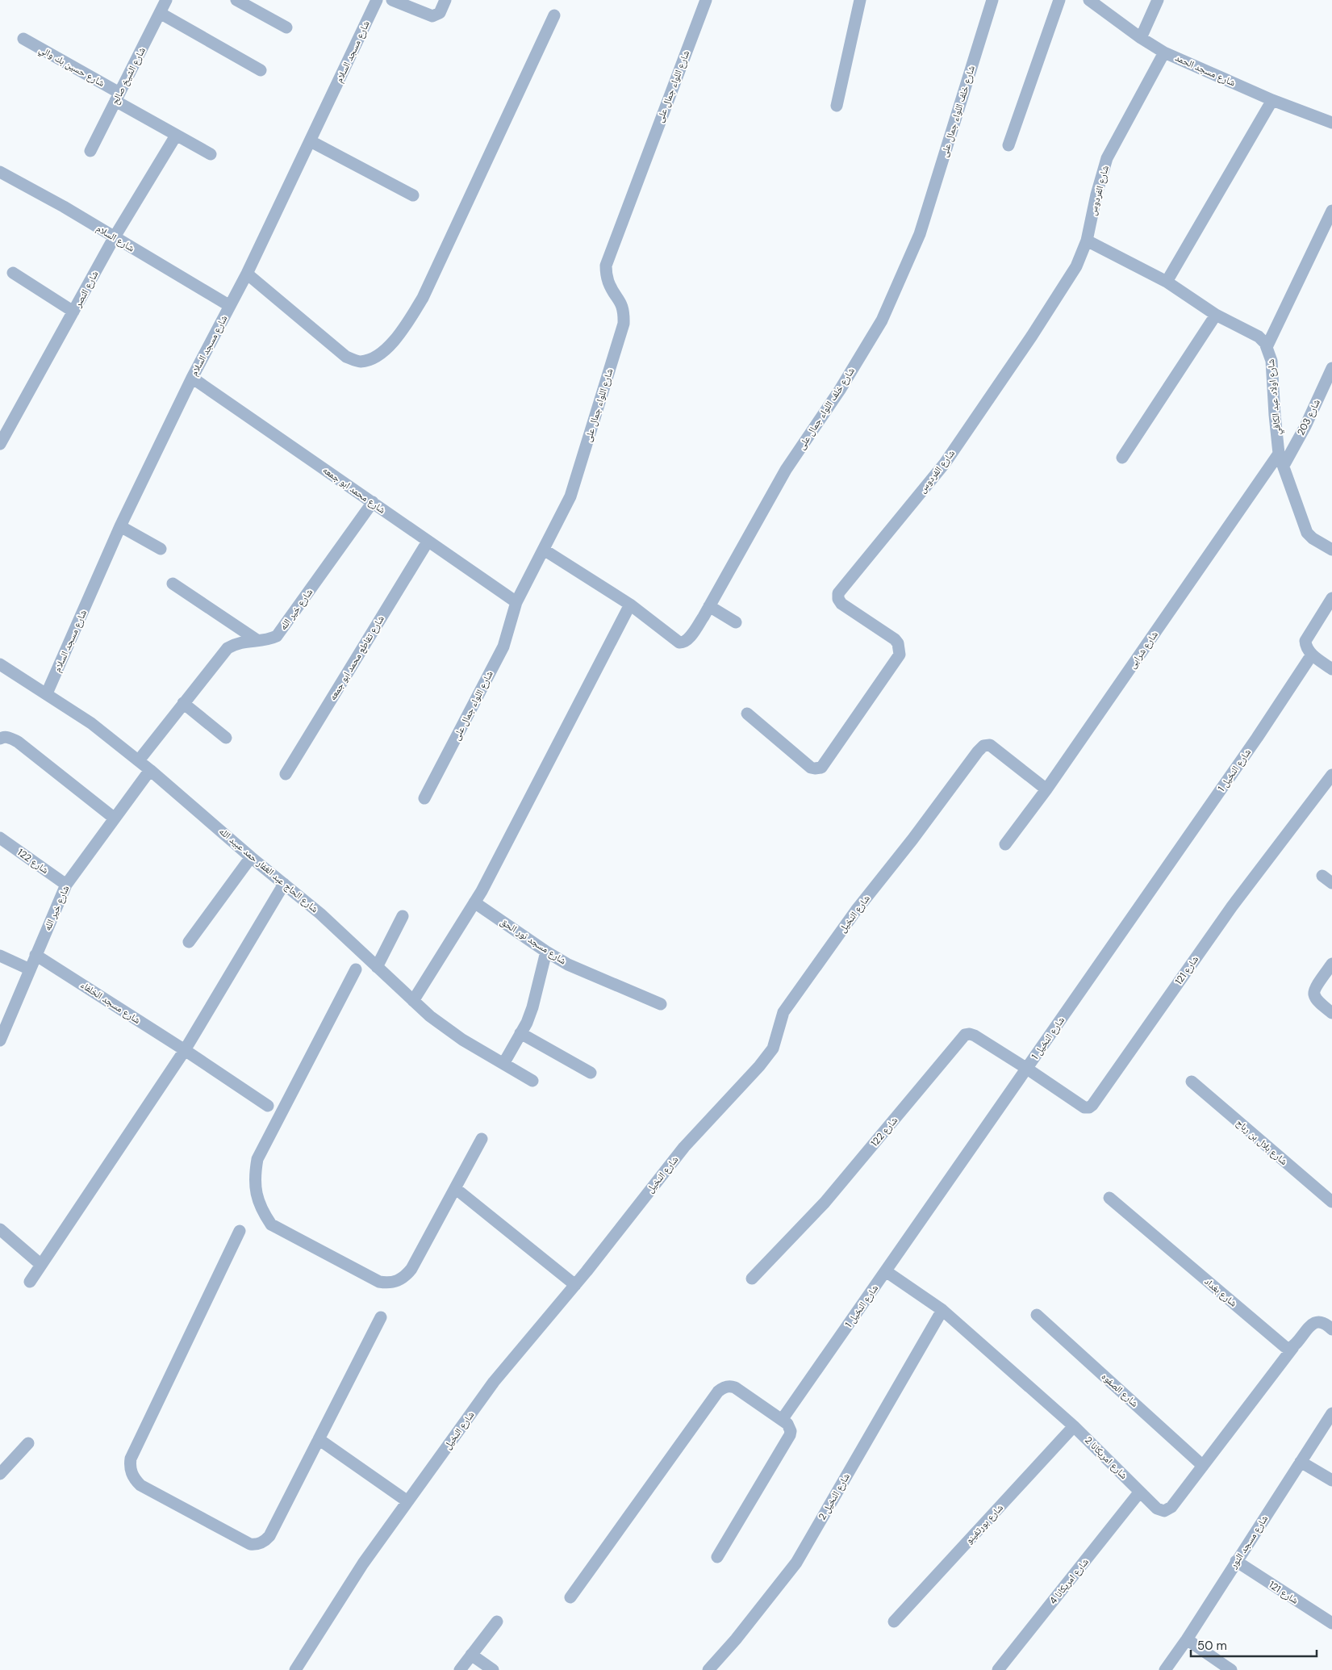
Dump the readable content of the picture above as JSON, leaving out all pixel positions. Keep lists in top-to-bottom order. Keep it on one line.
{"streets":{"street":["شارع مسجد السلام","شارع حسين بك والي","شارع مسجد الحمد","شارع الشيخ صالح","شارع اللواء جمال على","شارع خلف اللواء جمال على","شارع الفردوس","شارع السلام","شارع النصر","شارع اولاد عبد الكافي","شارع 203","شارع محمد ابو جمعه","شارع خير الله","شارع شرابى","شارع تقاطع محمد ابو جمعه","شارع النخيل 1","شارع 122","شارع الحاج عبد الغفار حمد عبيد الله","شارع النخيل","شارع مسجد نور الحق","شارع 121","شارع مسجد الخلفاء","شارع بلال بن رباح","شارع بغداد","شارع الصفوه","شارع امريكانا 2","شارع النخيل 2","شارع بورتفينو","شارع مسجد النور","شارع امريكانا 4"]},"crossings":[["شارع مسجد السلام","شارع السلام"],["شارع مسجد السلام","شارع محمد ابو جمعه"],["شارع مسجد السلام","شارع الحاج عبد الغفار حمد عبيد الله"],["شارع حسين بك والي","شارع الشيخ صالح"],["شارع حسين بك والي","شارع النصر"],["شارع مسجد الحمد","شارع الفردوس"],["شارع اللواء جمال على","شارع خلف اللواء جمال على"],["شارع اللواء جمال على","شارع محمد ابو جمعه"],["شارع الفردوس","شارع اولاد عبد الكافي"],["شارع السلام","شارع النصر"],["شارع اولاد عبد الكافي","شارع 203"],["شارع اولاد عبد الكافي","شارع شرابى"],["شارع محمد ابو جمعه","شارع خير الله"],["شارع محمد ابو جمعه","شارع تقاطع محمد ابو جمعه"],["شارع خير الله","شارع 122"],["شارع خير الله","شارع الحاج عبد الغفار حمد عبيد الله"],["شارع خير الله","شارع مسجد الخلفاء"],["شارع شرابى","شارع النخيل"],["شارع النخيل 1","شارع 122"],["شارع النخيل 1","شارع 121"],["شارع النخيل 1","شارع امريكانا 2"],["شارع 122","شارع 121"],["شارع 121","شارع مسجد النور"],["شارع بغداد","شارع امريكانا 2"],["شارع الصفوه","شارع امريكانا 2"],["شارع امريكانا 2","شارع النخيل 2"],["شارع امريكانا 2","شارع بورتفينو"],["شارع امريكانا 2","شارع امريكانا 4"]],"scale_bar":"50 m"}
